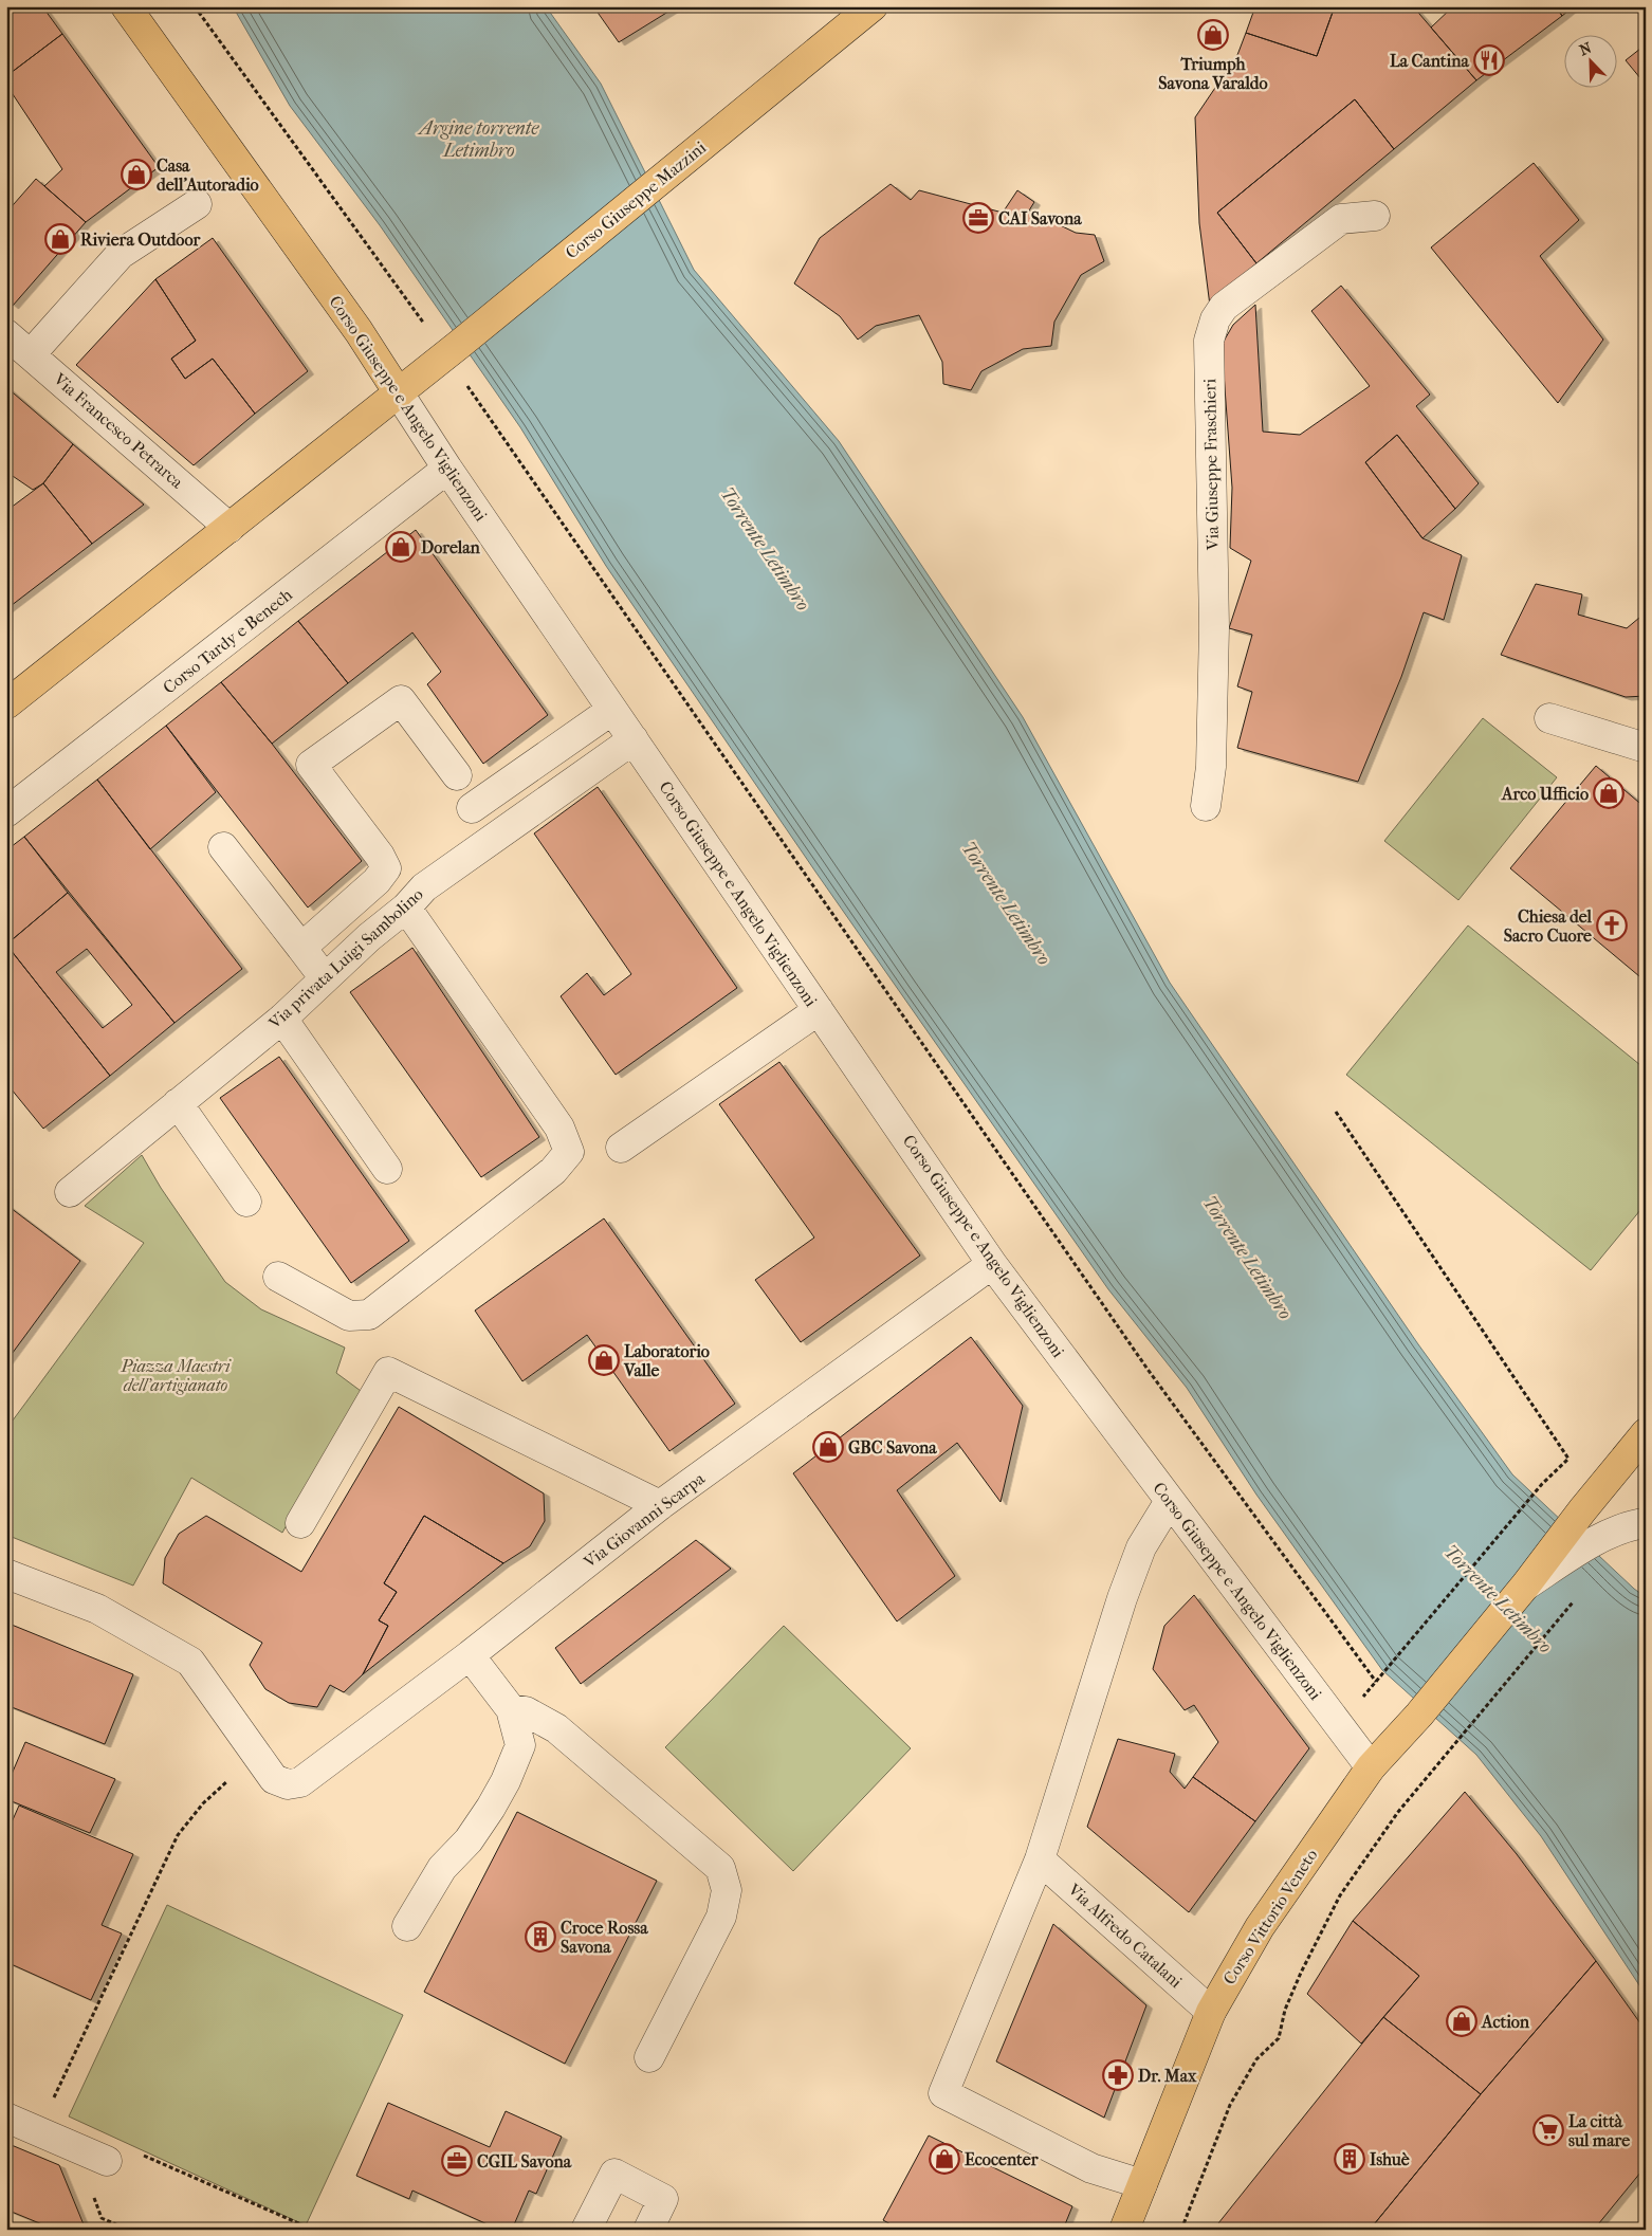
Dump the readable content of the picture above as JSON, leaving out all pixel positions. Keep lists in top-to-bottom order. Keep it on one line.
{"streets":{"main road":["Corso Giuseppe Mazzini","Corso Giuseppe e Angelo Viglienzoni","Corso Vittorio Veneto"],"street":["Via Francesco Petrarca","Via Giuseppe Fraschieri","Corso Tardy e Benech","Via privata Luigi Sambolino","Via Giovanni Scarpa","Via Alfredo Catalani"]},"crossings":[["Corso Giuseppe Mazzini","Corso Giuseppe e Angelo Viglienzoni"],["Corso Giuseppe e Angelo Viglienzoni","Corso Tardy e Benech"],["Corso Giuseppe e Angelo Viglienzoni","Via privata Luigi Sambolino"],["Corso Giuseppe e Angelo Viglienzoni","Via Giovanni Scarpa"],["Corso Giuseppe e Angelo Viglienzoni","Corso Vittorio Veneto"],["Corso Vittorio Veneto","Via Alfredo Catalani"]],"water":["Argine torrente Letimbro","Torrente Letimbro"],"parks":["Piazza Maestri dell'artigianato"],"places":{"shop":["Triumph Savona Varaldo","Casa dell'Autoradio","Riviera Outdoor","Dorelan","Arco Ufficio","Laboratorio Valle","GBC Savona","Action","Ecocenter"],"restaurant":["La Cantina"],"office":["CAI Savona","CGIL Savona"],"church":["Chiesa del Sacro Cuore"],"building":["Croce Rossa Savona","Ishuè"],"pharmacy":["Dr. Max"],"supermarket":["La città sul mare"]},"north":"top left"}
